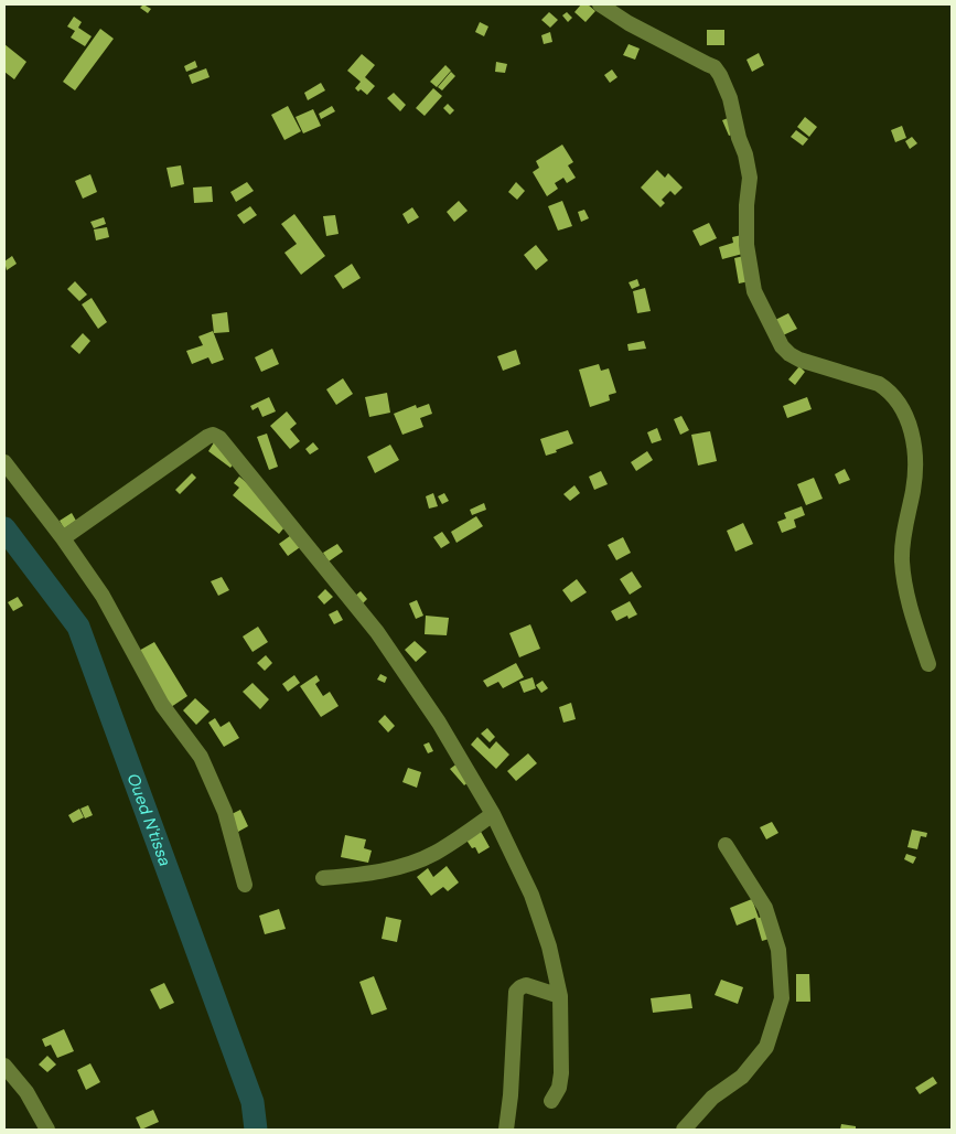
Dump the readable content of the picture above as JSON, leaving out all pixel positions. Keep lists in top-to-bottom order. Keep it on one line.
{"water":["Oued N'tissa"]}
